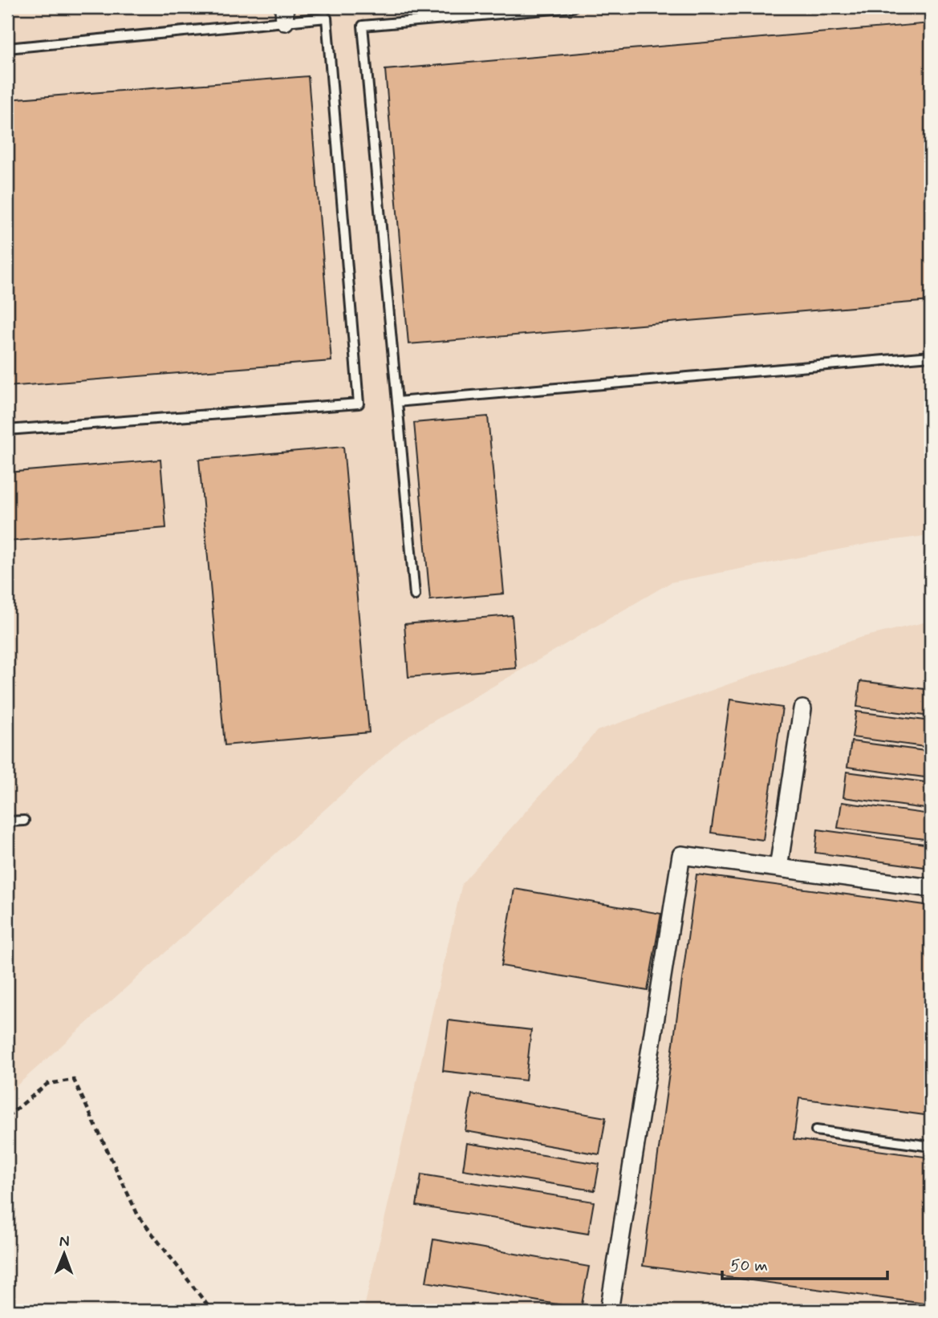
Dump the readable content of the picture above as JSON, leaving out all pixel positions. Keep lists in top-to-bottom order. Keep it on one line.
{"scale_bar":"50 m","north":"top"}
